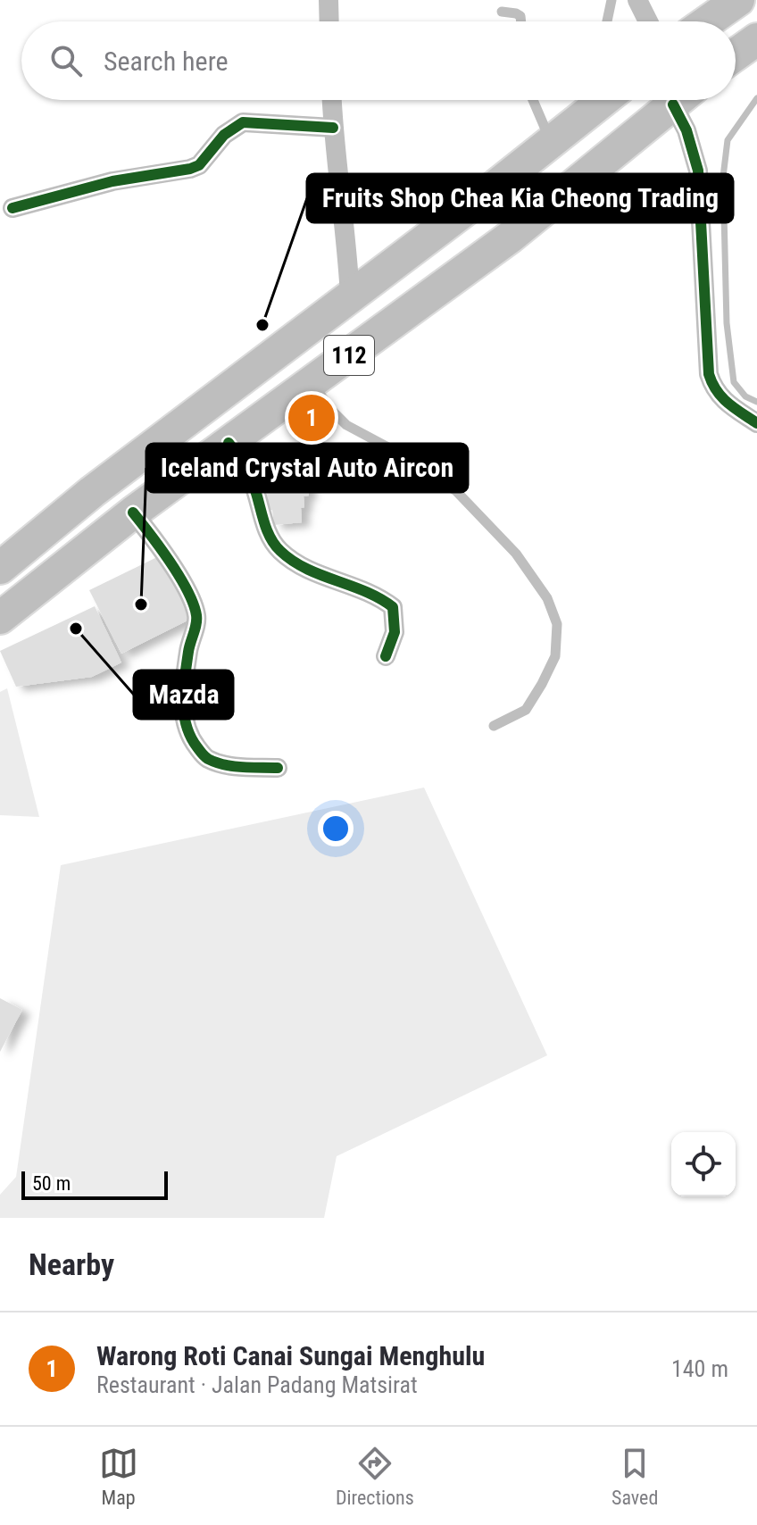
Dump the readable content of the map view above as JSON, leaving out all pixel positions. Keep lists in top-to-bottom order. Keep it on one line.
{"streets":{"main road":["112"]},"places":["Fruits Shop Chea Kia Cheong Trading","Iceland Crystal Auto Aircon","Mazda"],"scale_bar":"50 m","page":{"search":"Search here","pins":"1","scale":"50 m","heading":"Nearby","list":[{"mark":"1","name":"Warong Roti Canai Sungai Menghulu","note":"Restaurant · Jalan Padang Matsirat","value":"140 m"}],"nav":["Map","Directions","Saved"]}}
